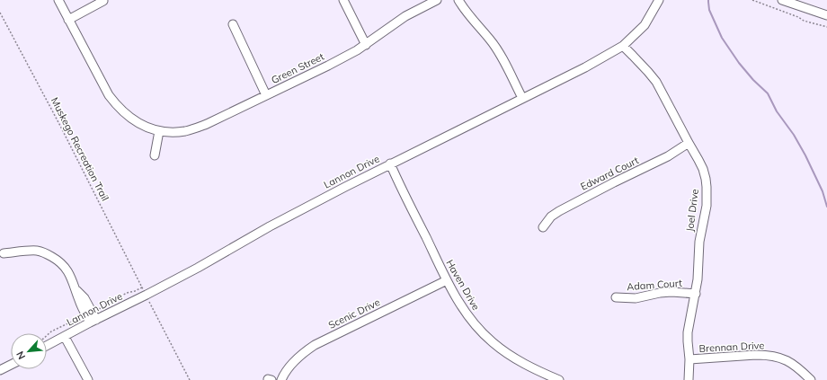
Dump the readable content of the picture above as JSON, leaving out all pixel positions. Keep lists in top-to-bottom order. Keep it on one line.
{"streets":{"street":["Green Street","Lannon Drive","Edward Court","Joel Drive","Haven Drive","Adam Court","Scenic Drive","Brennan Drive"],"path":["Muskego Recreation Trail"]},"crossings":[["Lannon Drive","Joel Drive"],["Lannon Drive","Haven Drive"],["Edward Court","Joel Drive"],["Joel Drive","Adam Court"],["Joel Drive","Brennan Drive"],["Haven Drive","Scenic Drive"]],"north":"bottom left"}
